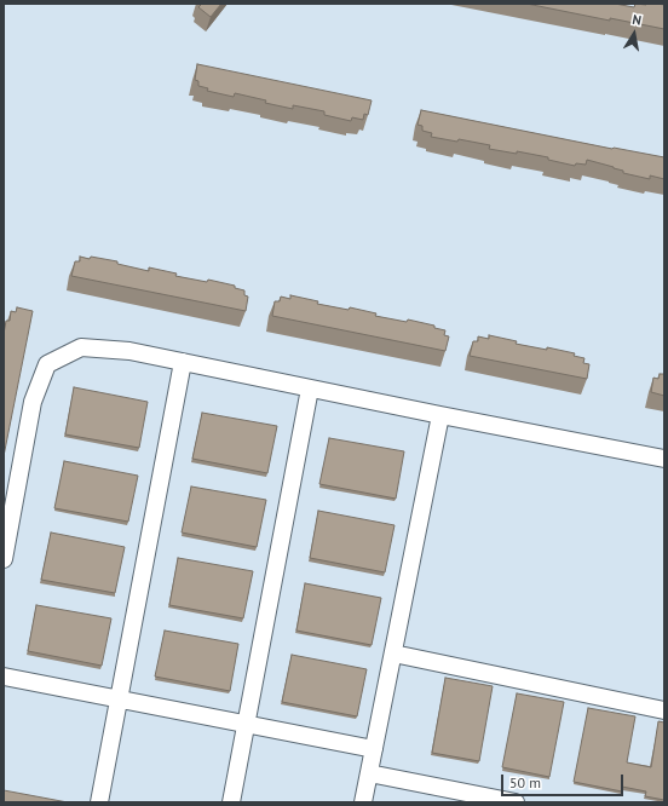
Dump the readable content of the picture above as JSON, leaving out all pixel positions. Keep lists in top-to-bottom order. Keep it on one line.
{"scale_bar":"50 m","north":"top"}
